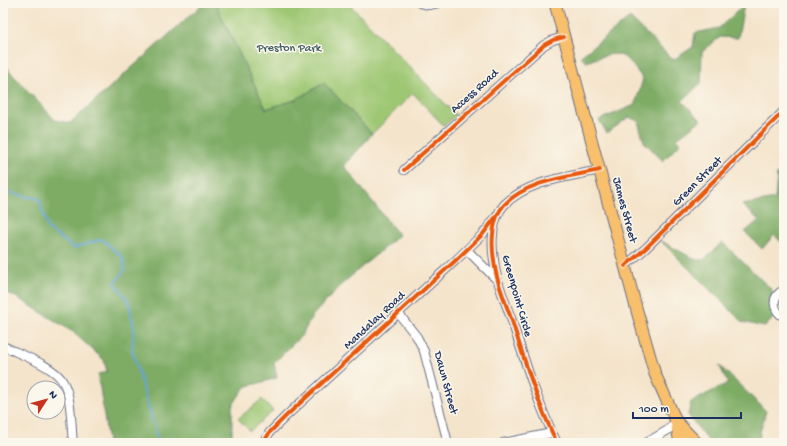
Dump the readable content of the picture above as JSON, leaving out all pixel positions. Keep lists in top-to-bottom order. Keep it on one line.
{"streets":{"main road":["James Street"],"street":["Access Road","Green Street","Greenpoint Circle","Mandalay Road","Dawn Street"]},"crossings":[["Access Road","James Street"],["Green Street","James Street"],["Greenpoint Circle","Mandalay Road"],["Mandalay Road","Dawn Street"]],"parks":["Preston Park"],"scale_bar":"100 m","north":"top right"}
